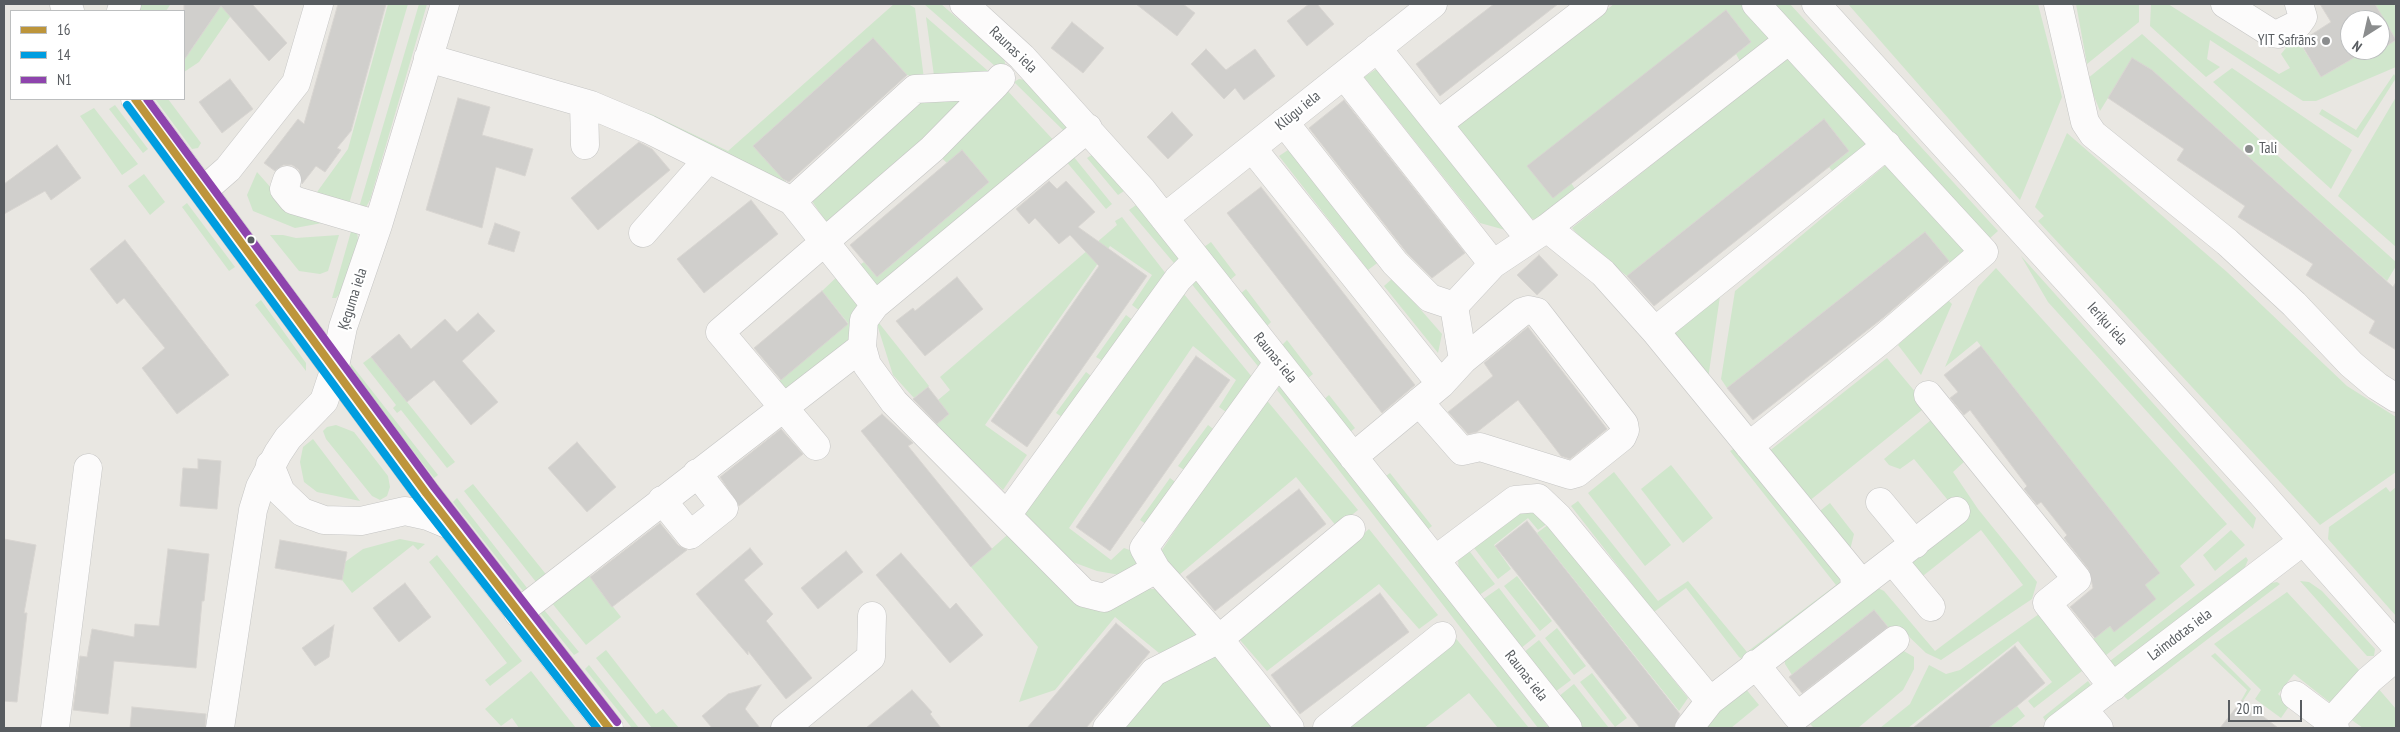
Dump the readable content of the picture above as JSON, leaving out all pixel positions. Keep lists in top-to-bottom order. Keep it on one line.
{"streets":{"street":["Raunas iela","Klūgu iela","Ķeguma iela","Ieriķu iela","Laimdotas iela"]},"crossings":[["Raunas iela","Klūgu iela"],["Ieriķu iela","Laimdotas iela"]],"places":["YIT Safrāns","Tali"],"lines":["transit line 16","transit line N1","transit line 14"],"legend":["16","14","N1"],"scale_bar":"20 m","north":"bottom left"}
